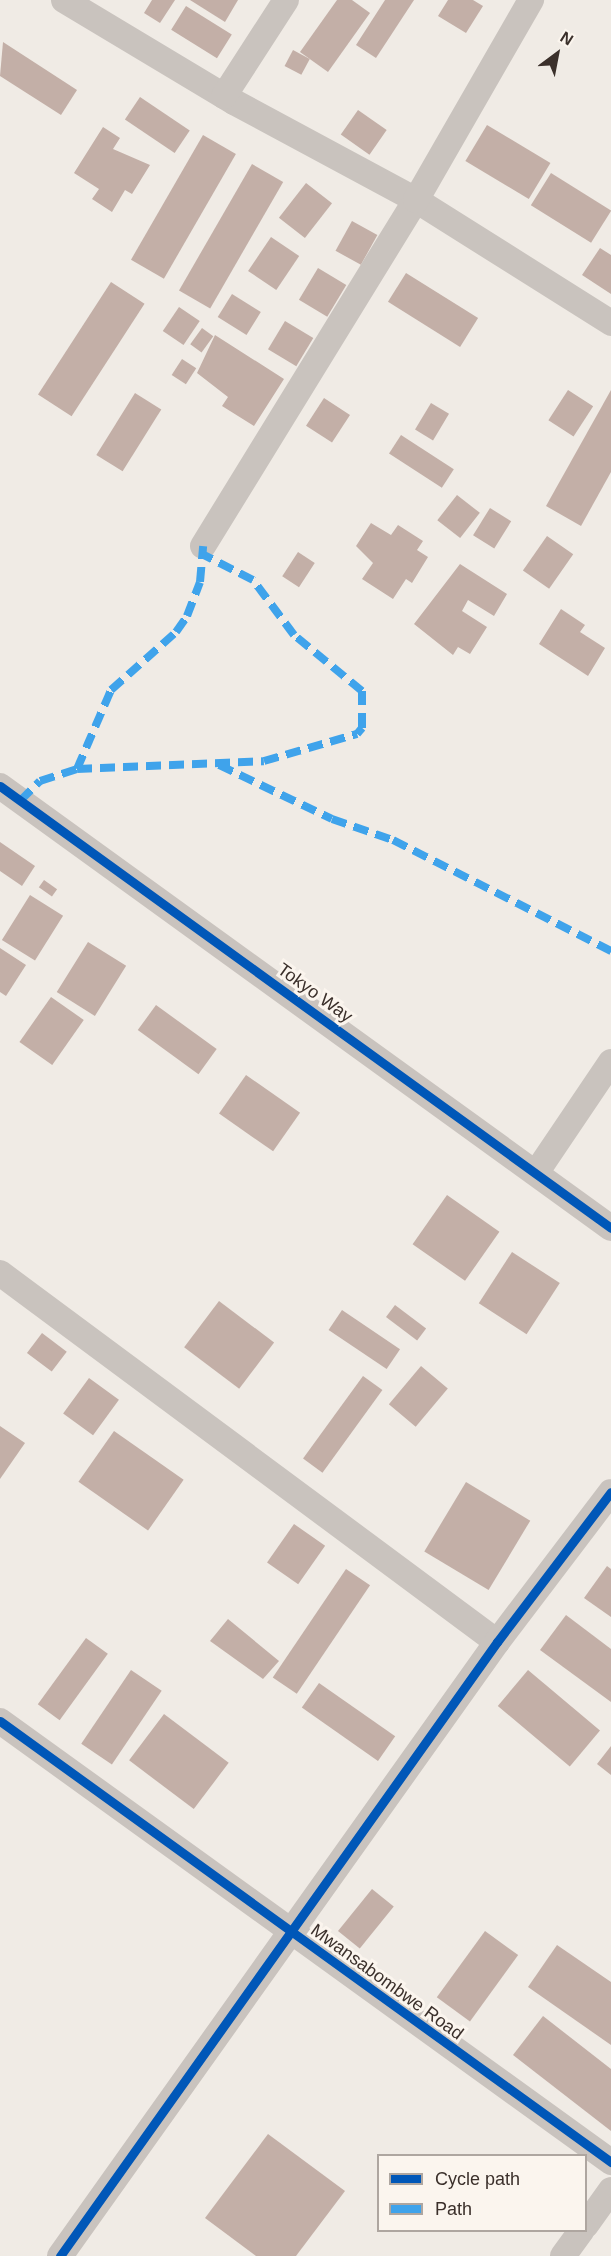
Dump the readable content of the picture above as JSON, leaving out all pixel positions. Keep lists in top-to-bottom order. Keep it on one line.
{"streets":{"street":["Tokyo Way","Mwansabombwe Road"]},"legend":["Cycle path","Path"],"north":"top right"}
